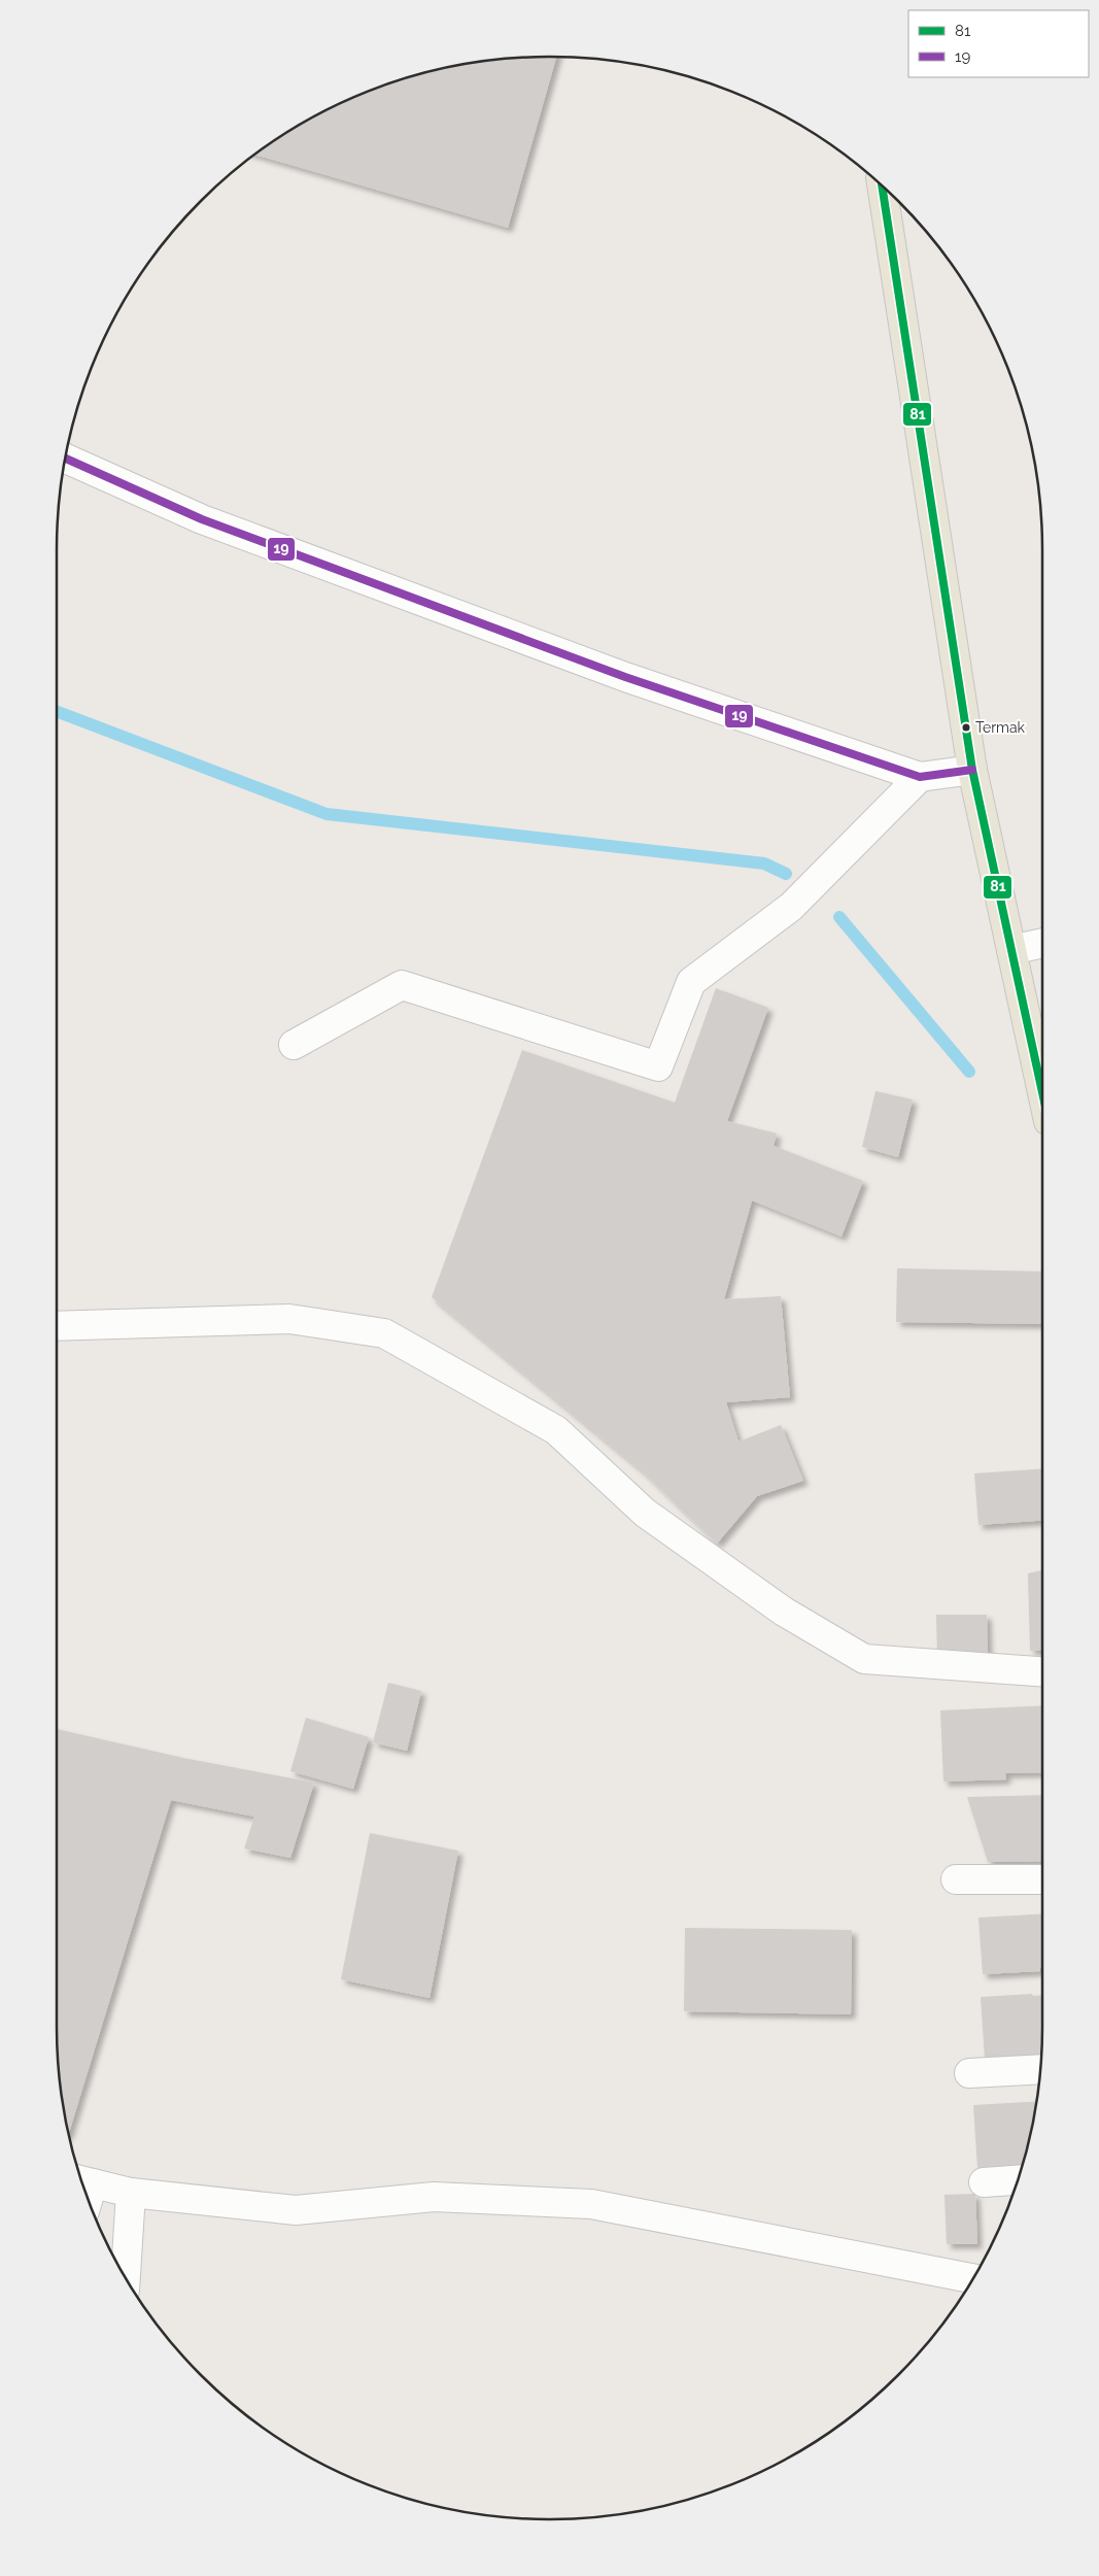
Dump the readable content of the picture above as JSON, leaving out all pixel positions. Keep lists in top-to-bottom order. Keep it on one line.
{"places":["Termak"],"lines":["transit line 81","transit line 19"],"legend":["81","19"]}
